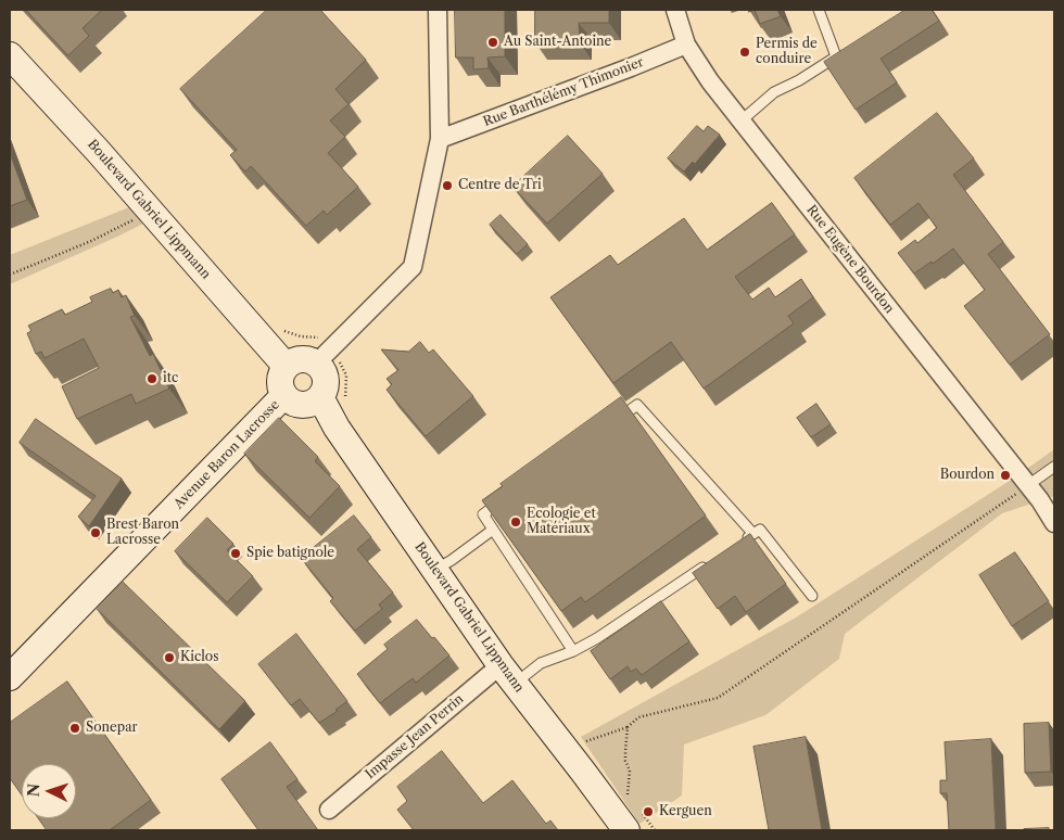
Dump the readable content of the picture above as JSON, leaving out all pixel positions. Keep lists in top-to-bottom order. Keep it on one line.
{"streets":{"street":["Rue Barthélémy Thimonier","Boulevard Gabriel Lippmann","Rue Eugène Bourdon","Avenue Baron Lacrosse","Impasse Jean Perrin"]},"crossings":[["Rue Barthélémy Thimonier","Rue Eugène Bourdon"],["Boulevard Gabriel Lippmann","Avenue Baron Lacrosse"],["Boulevard Gabriel Lippmann","Impasse Jean Perrin"]],"places":["Au Saint-Antoine","Permis de conduire","Centre de Tri","itc","Bourdon","Ecologie et Matériaux","Brest Baron Lacrosse","Spie batignole","Kiclos","Sonepar","Kerguen"],"north":"left"}
